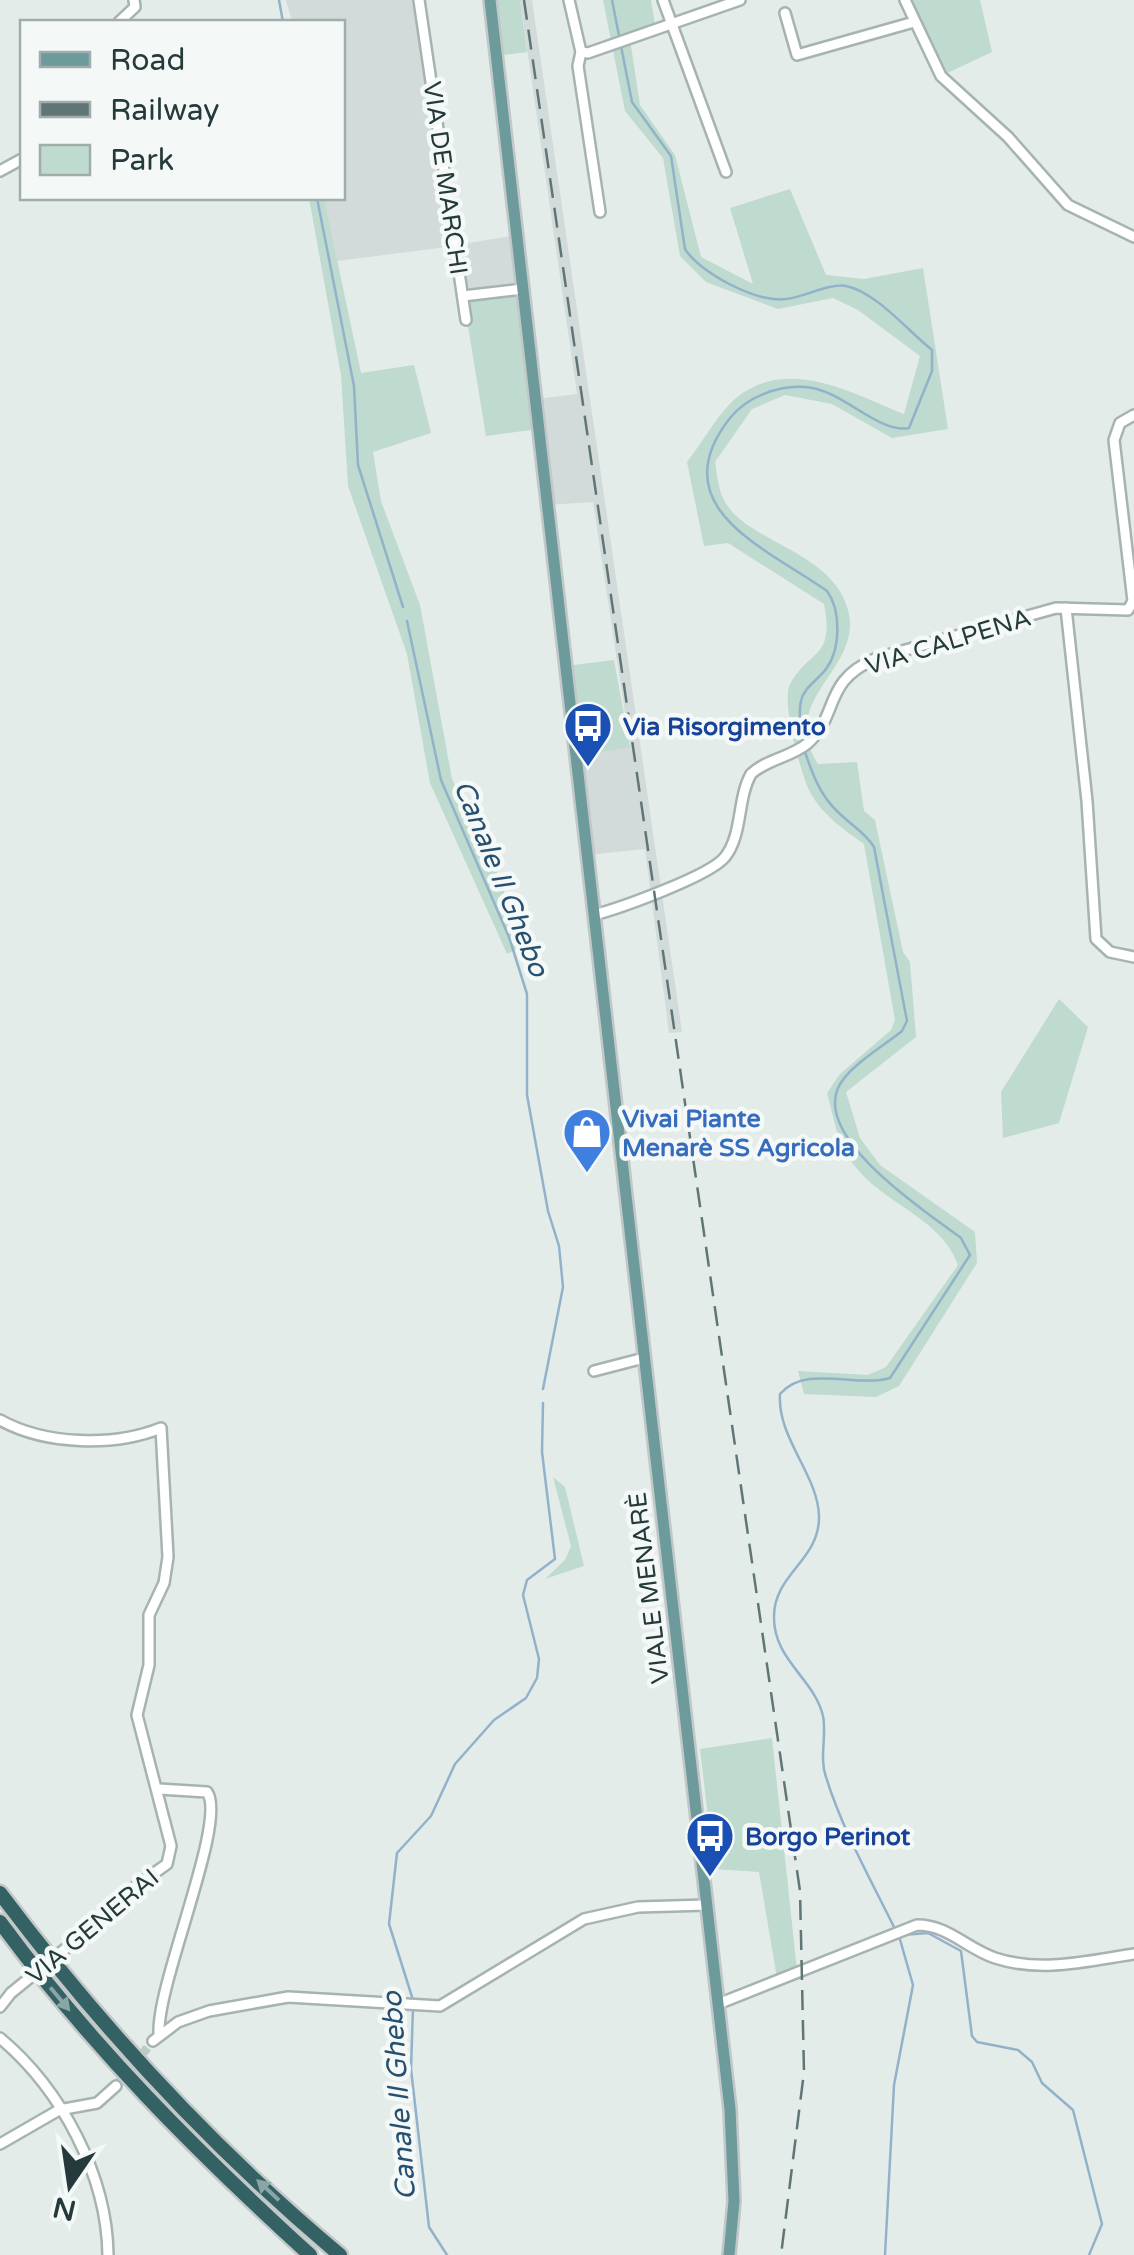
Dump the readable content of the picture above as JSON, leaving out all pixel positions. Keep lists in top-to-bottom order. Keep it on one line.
{"streets":{"main road":["VIALE MENARÈ"],"street":["VIA DE MARCHI","VIA CALPENA","VIA GENERAI"]},"crossings":[["VIA CALPENA","VIALE MENARÈ"]],"water":["Canale Il Ghebo"],"places":{"bus stop":["Via Risorgimento","Borgo Perinot"],"shop":["Vivai Piante Menarè SS Agricola"]},"legend":["Road","Railway","Park"],"north":"bottom"}
